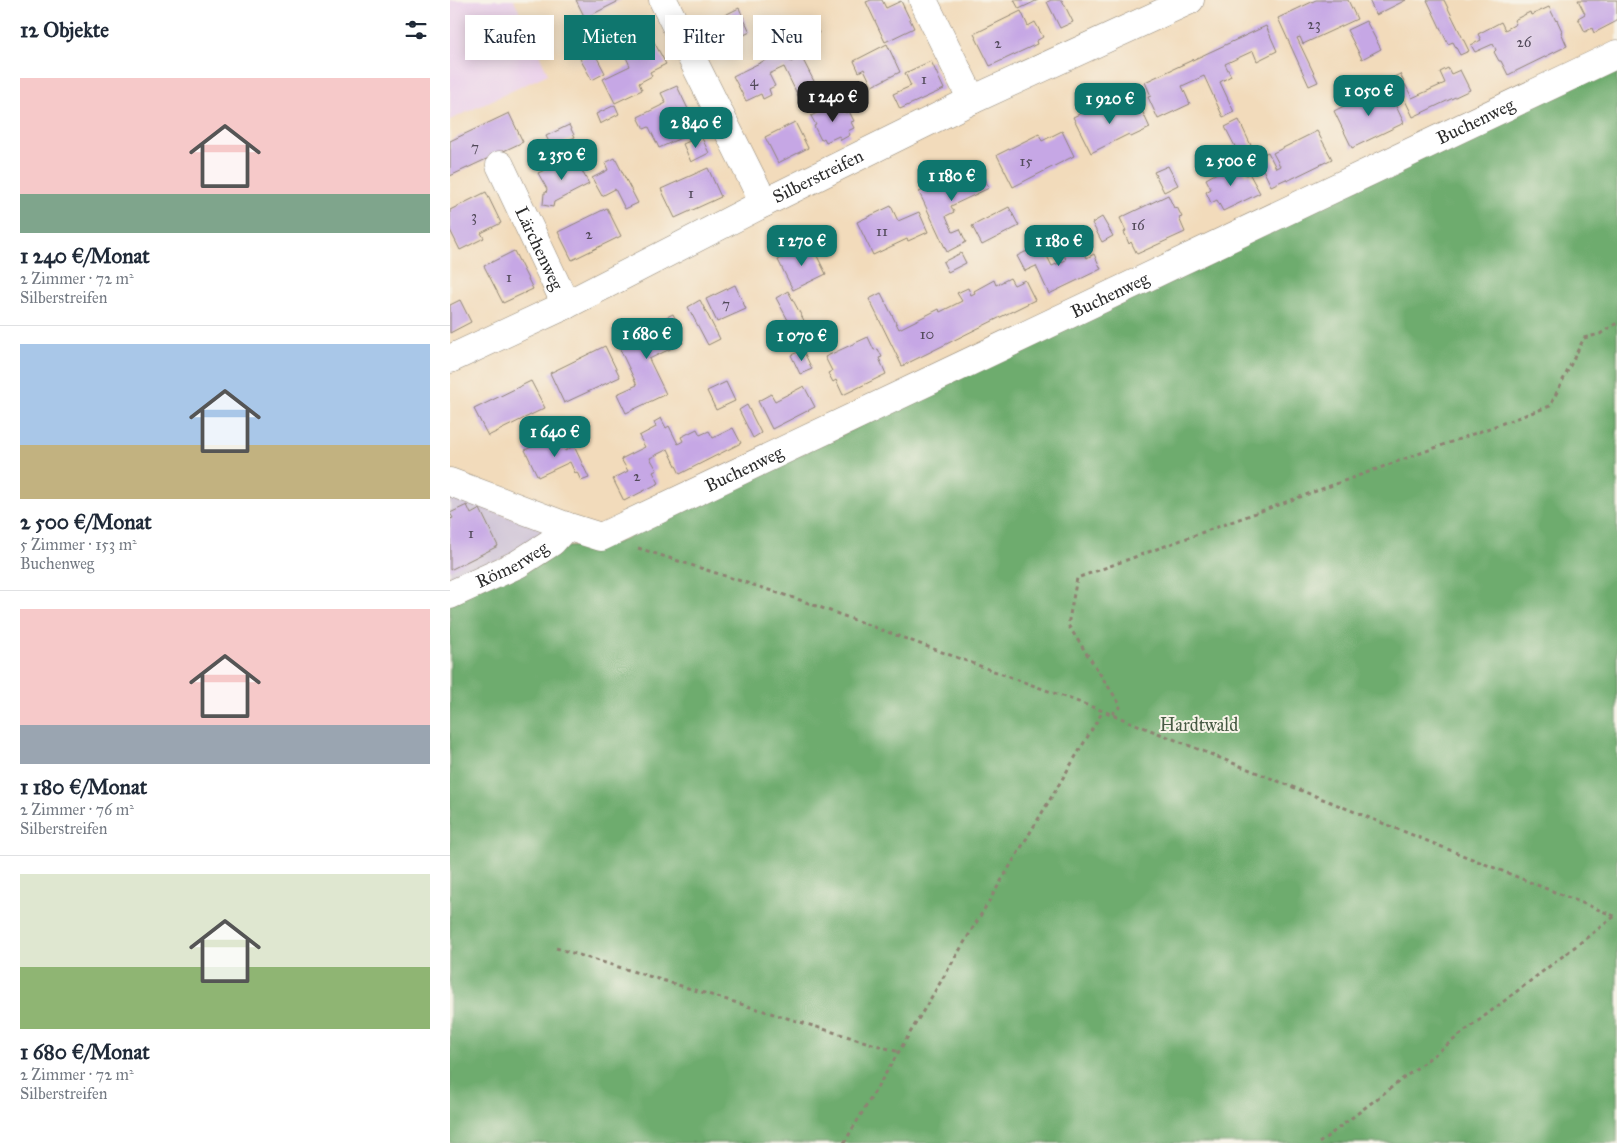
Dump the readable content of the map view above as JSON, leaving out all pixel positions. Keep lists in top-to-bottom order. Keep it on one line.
{"streets":{"street":["Buchenweg","Silberstreifen","Lärchenweg","Römerweg"]},"crossings":[["Buchenweg","Römerweg"],["Silberstreifen","Lärchenweg"]],"parks":["Hardtwald"],"house_numbers":["23","26","2","1","4","7","15","1","3","16","11","2","1","7","10","2","1"],"page":{"heading":"12 Objekte","chip":["Kaufen","Mieten","Filter","Neu"],"list":[{"name":"1 240 €/Monat","note":"2 Zimmer · 72 m² · Silberstreifen"},{"name":"2 500 €/Monat","note":"5 Zimmer · 153 m² · Buchenweg"},{"name":"1 180 €/Monat","note":"2 Zimmer · 76 m² · Silberstreifen"},{"name":"1 680 €/Monat","note":"2 Zimmer · 72 m² · Silberstreifen"}],"price":["1 050 €","1 240 €","1 920 €","2 840 €","2 350 €","2 500 €","1 180 €","1 270 €","1 180 €","1 680 €","1 070 €","1 640 €"]}}
